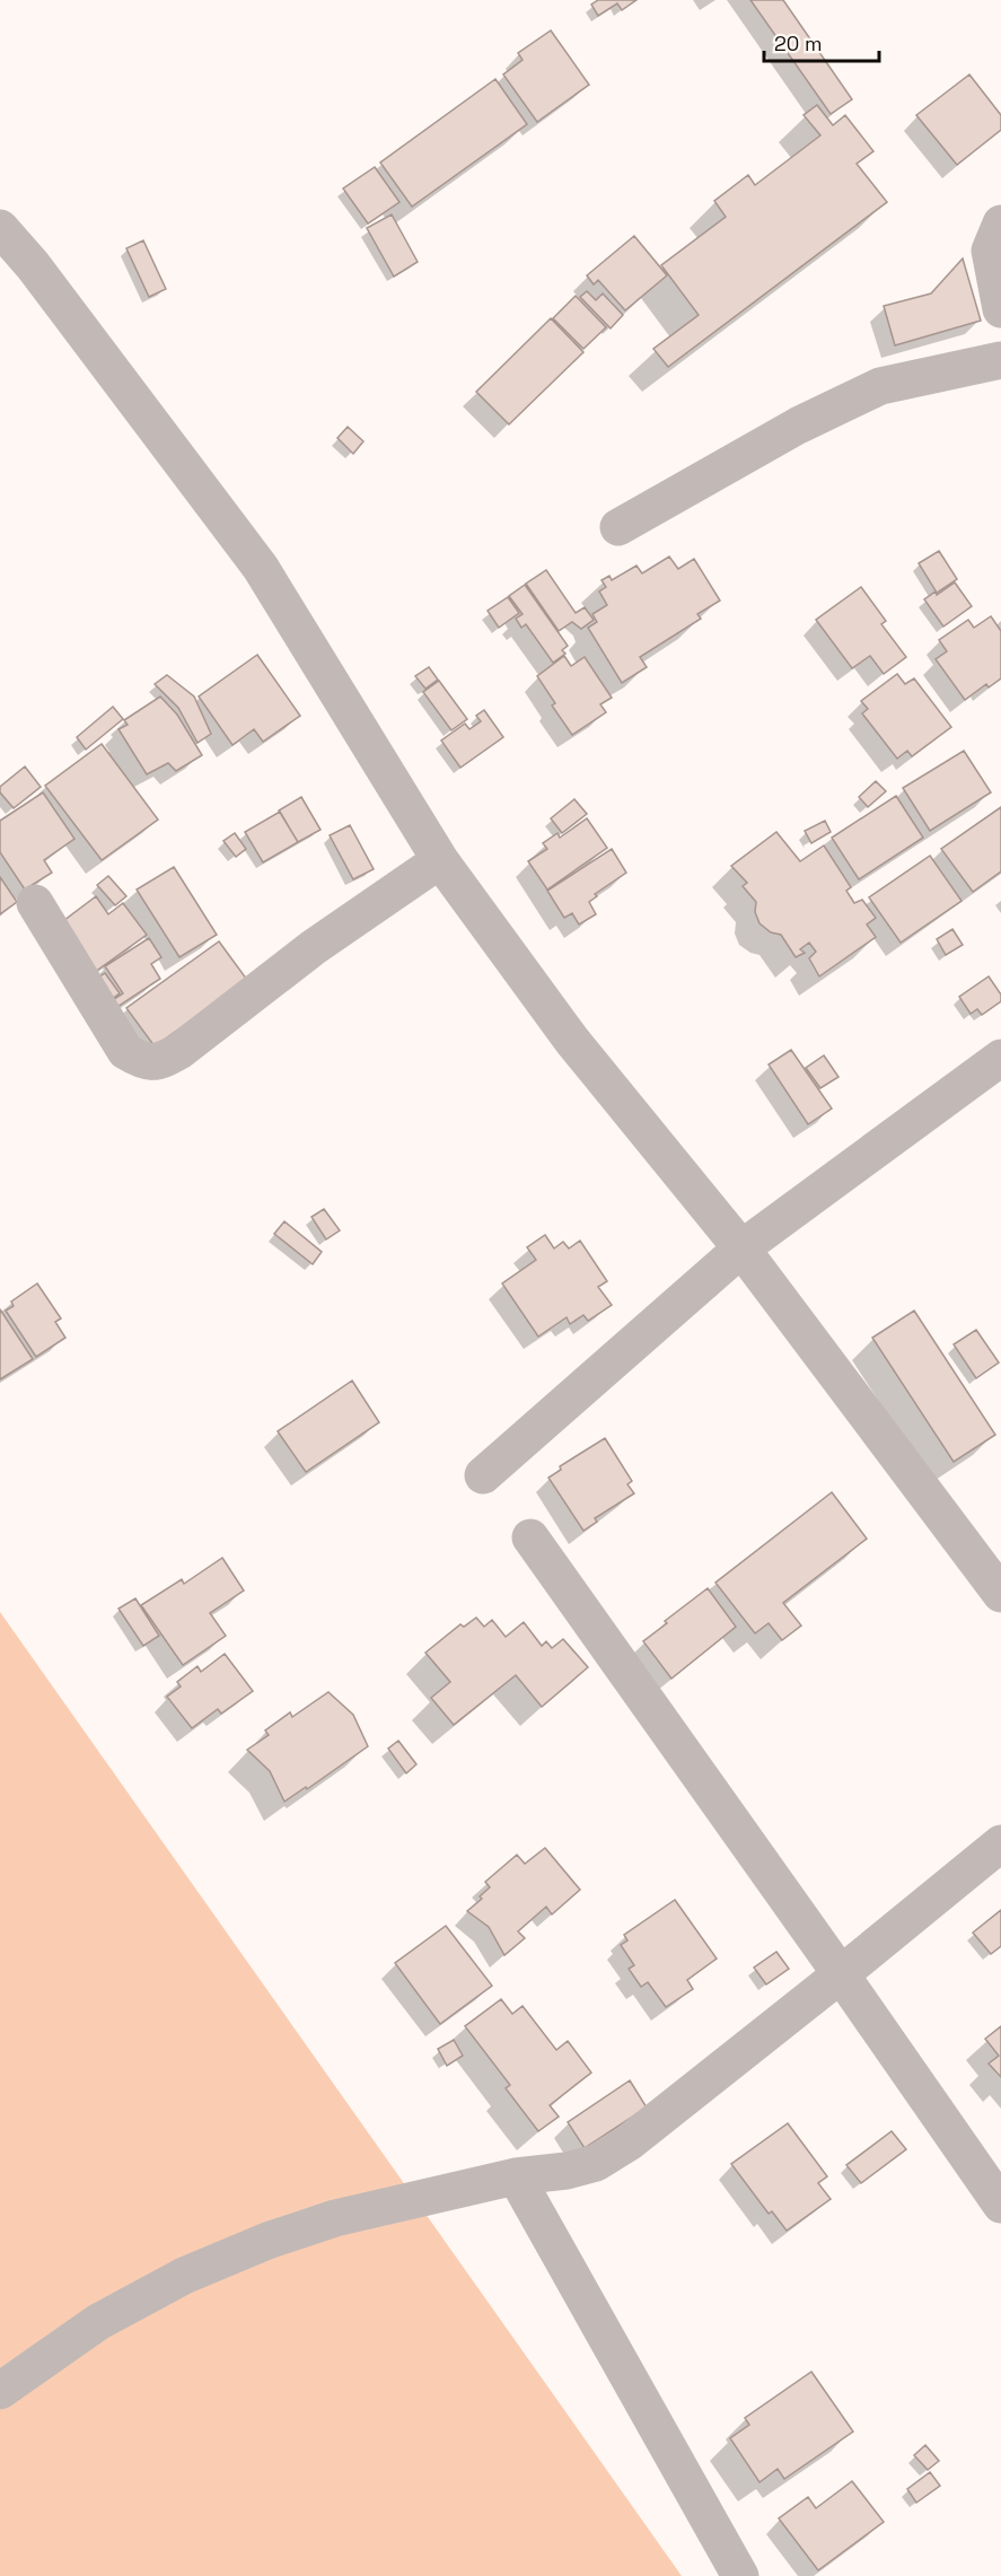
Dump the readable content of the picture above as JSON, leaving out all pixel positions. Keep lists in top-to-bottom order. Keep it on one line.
{"scale_bar":"20 m"}
